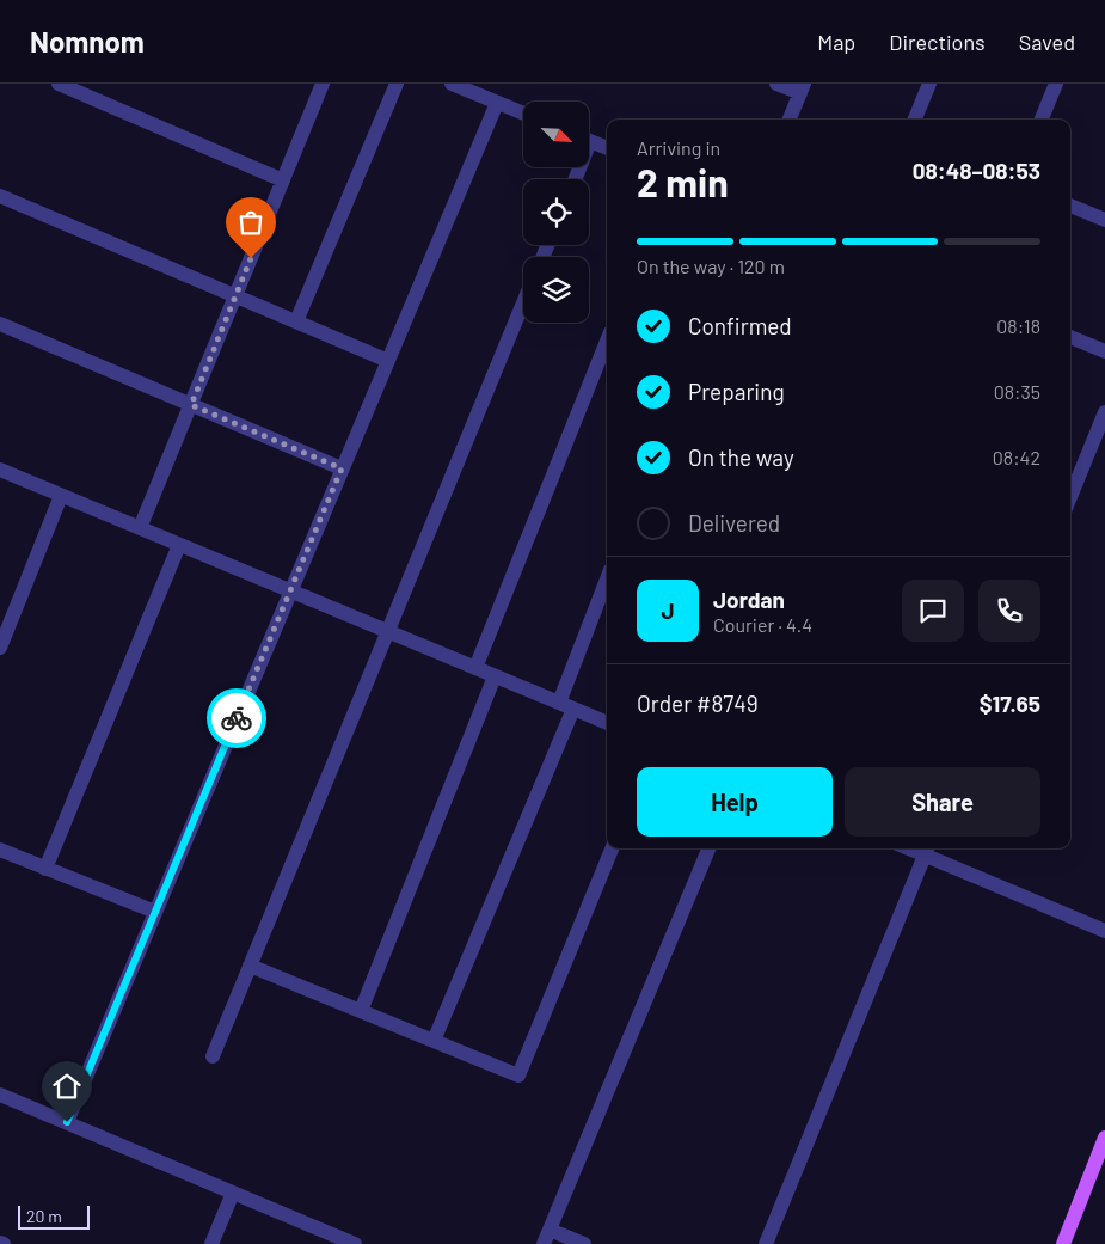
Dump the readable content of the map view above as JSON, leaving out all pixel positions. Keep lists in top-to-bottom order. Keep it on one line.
{"scale_bar":"20 m","north":"bottom right","page":{"header":"Nomnom","nav":["Map","Directions","Saved"],"heading":["2 min","Arriving in","08:48–08:53"],"panel":["Jordan","Courier · 4.4","Order #8749","$17.65"],"bar":"On the way · 120 m","list":[["Confirmed","08:18"],["Preparing","08:35"],["On the way","08:42"],"Delivered"],"round":"J","buttons":["Help","Share"],"scale":"20 m"}}
